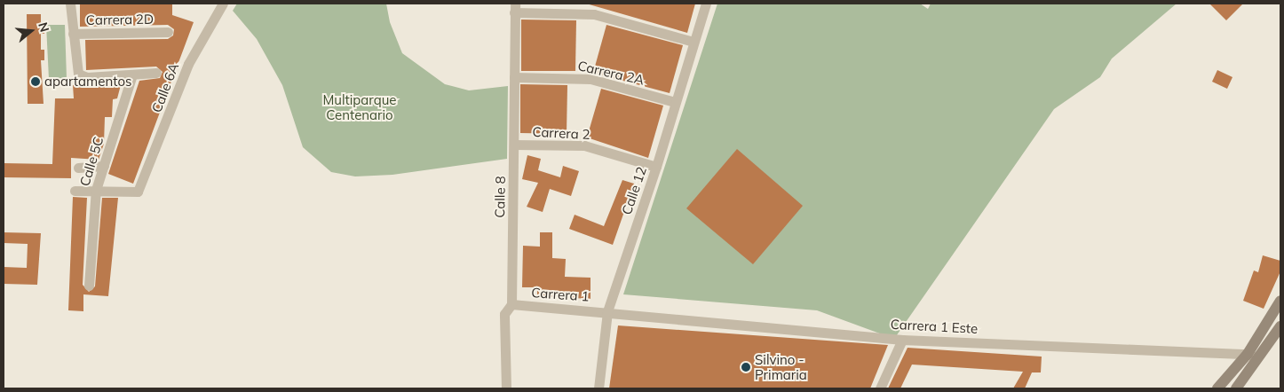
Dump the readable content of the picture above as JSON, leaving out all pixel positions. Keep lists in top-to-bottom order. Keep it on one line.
{"streets":{"street":["Carrera 2D","Carrera 2A","Calle 6A","Carrera 2","Calle 5C","Calle 12","Calle 8","Carrera 1","Carrera 1 Este"]},"crossings":[["Carrera 2A","Calle 12"],["Carrera 2A","Calle 8"],["Calle 6A","Calle 5C"],["Carrera 2","Calle 12"],["Carrera 2","Calle 8"],["Calle 12","Carrera 1"],["Calle 12","Carrera 1 Este"],["Calle 8","Carrera 1"],["Carrera 1","Carrera 1 Este"]],"parks":["Multiparque Centenario"],"places":["apartamentos","Silvino - Primaria"],"north":"right"}
